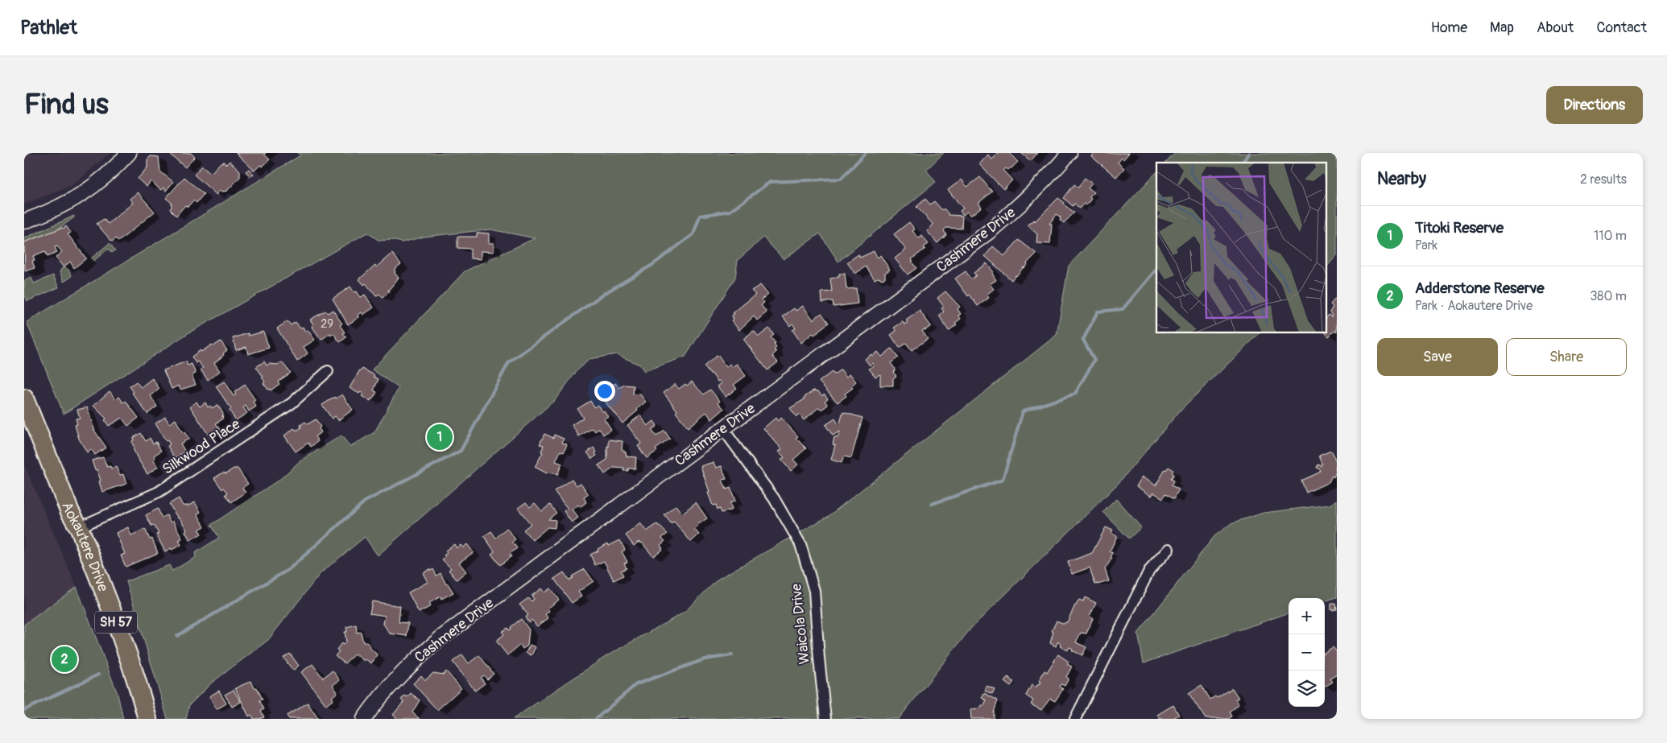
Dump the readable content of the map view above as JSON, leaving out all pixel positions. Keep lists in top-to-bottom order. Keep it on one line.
{"streets":{"highway":["Aokautere Drive","SH 57"],"street":["Cashmere Drive","Silkwood Place","Waicola Drive"]},"crossings":[["Cashmere Drive","Waicola Drive"],["Silkwood Place","Aokautere Drive"]],"house_numbers":["29"],"page":{"header":"Pathlet","nav":["Home","Map","About","Contact"],"buttons":["Directions",["Save","Share"]],"title":"Find us","heading":["Nearby","2 results"],"list":[{"mark":"1","name":"Titoki Reserve","note":"Park","value":"110 m"},{"mark":"2","name":"Adderstone Reserve","note":"Park · Aokautere Drive","value":"380 m"}],"pins":["1","2"],"map_buttons":["+","−"]}}
